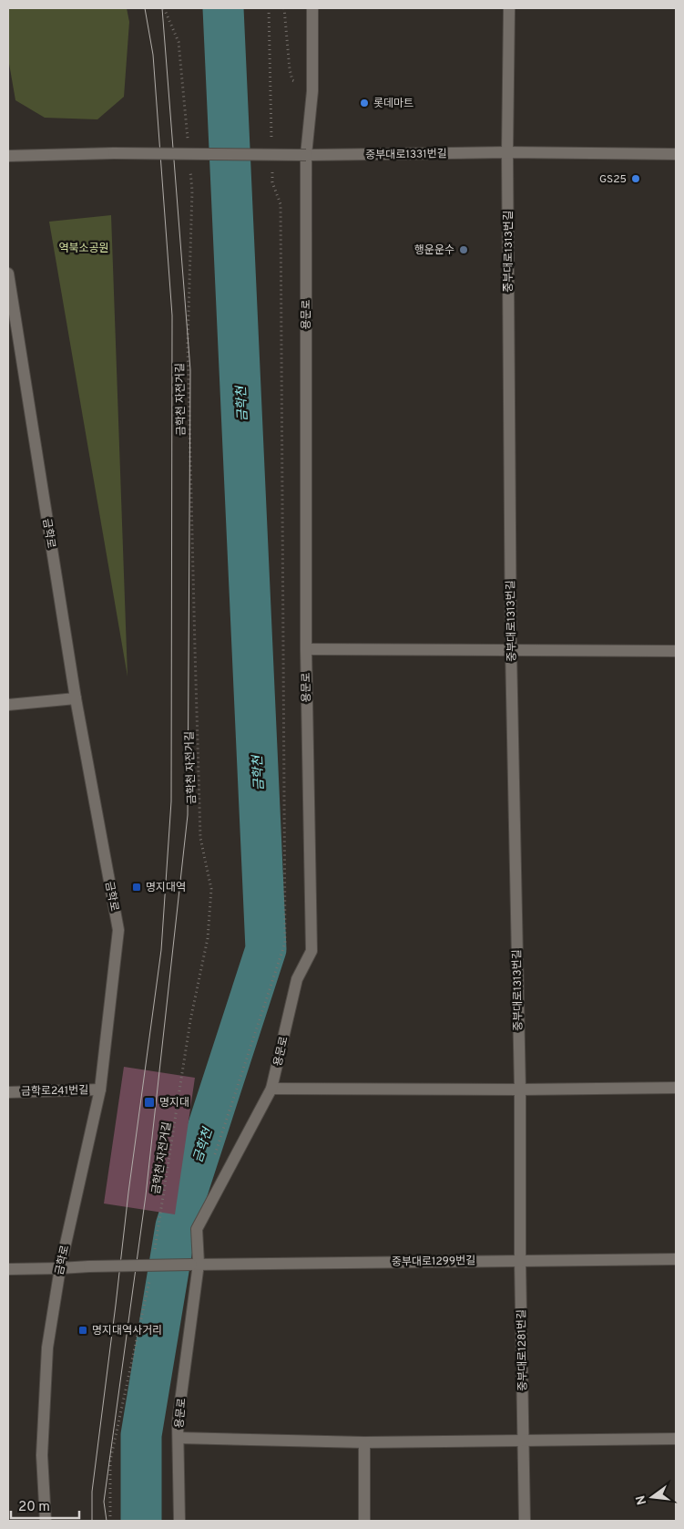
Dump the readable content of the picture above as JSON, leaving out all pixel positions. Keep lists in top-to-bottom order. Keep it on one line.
{"streets":{"street":["중부대로1331번길","중부대로1313번길","용문로","금학로","금학로241번길","중부대로1299번길","중부대로1281번길"],"path":["금학천 자전거길"]},"crossings":[["중부대로1331번길","중부대로1313번길"],["중부대로1331번길","용문로"],["중부대로1313번길","중부대로1299번길"],["중부대로1313번길","중부대로1281번길"],["용문로","중부대로1299번길"],["용문로","중부대로1281번길"],["금학로","금학로241번길"],["금학로","중부대로1299번길"],["중부대로1299번길","중부대로1281번길"]],"water":["금학천"],"parks":["역북소공원"],"places":{"other":["롯데마트","GS25","행운운수"],"transit":["명지대역","명지대","명지대역사거리"]},"scale_bar":"20 m","north":"left"}
